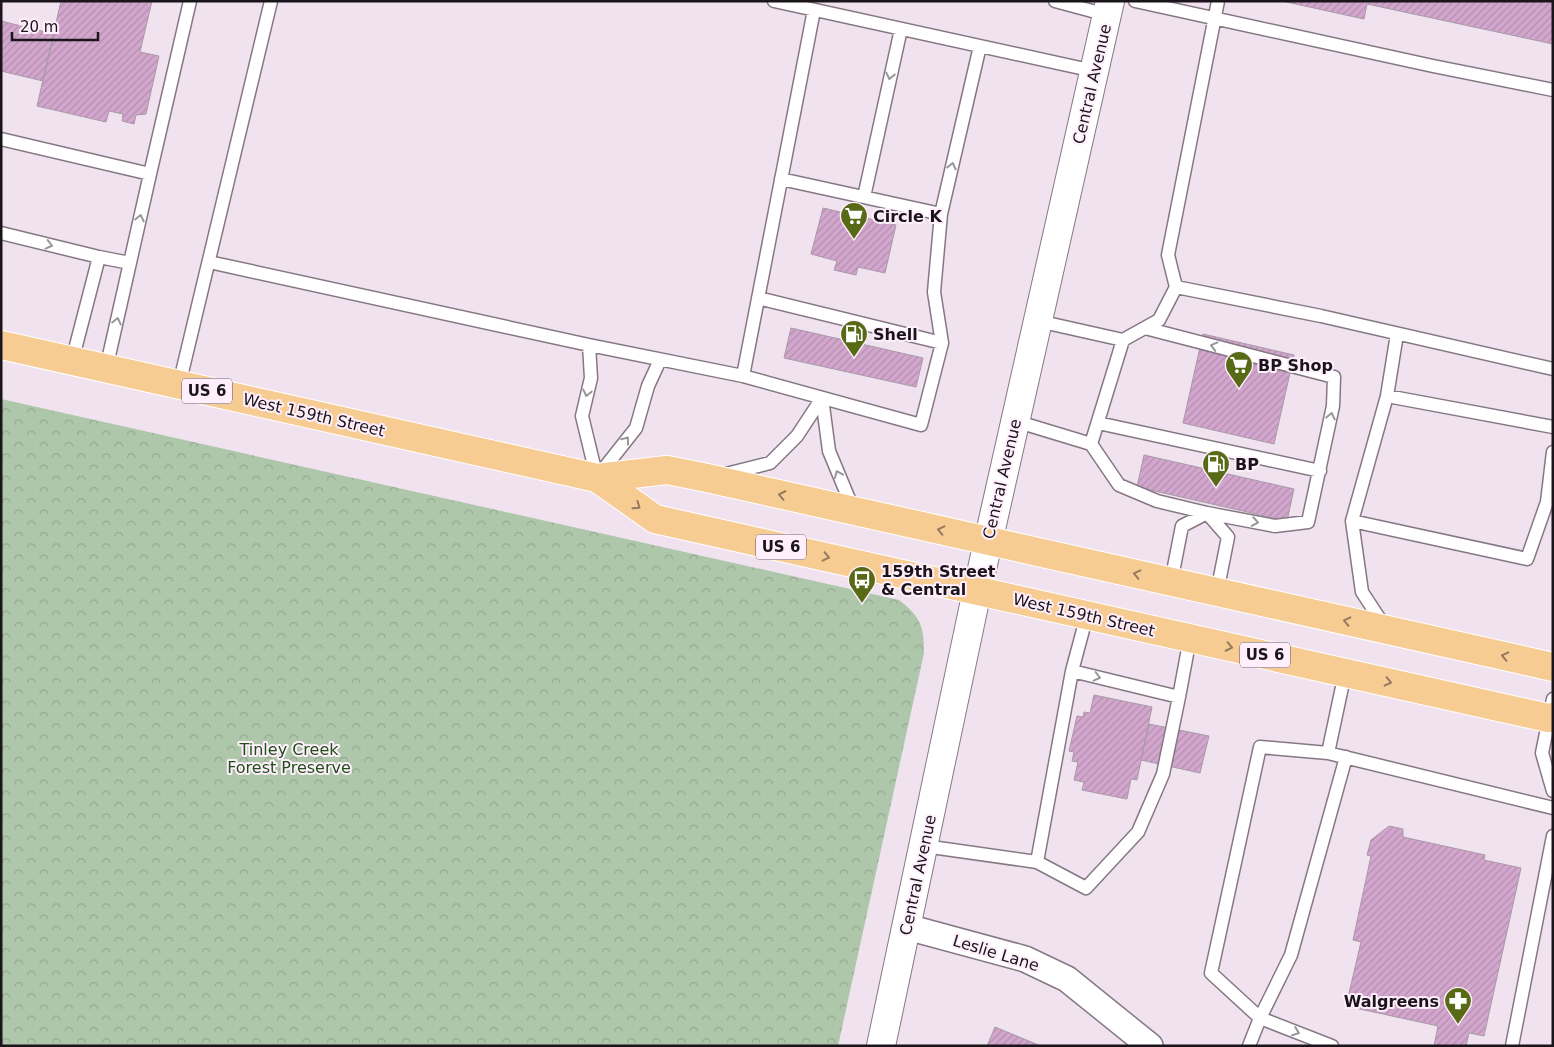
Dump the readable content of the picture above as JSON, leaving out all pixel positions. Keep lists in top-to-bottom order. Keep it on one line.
{"streets":{"main road":["US 6","West 159th Street"],"street":["Central Avenue","Leslie Lane"]},"crossings":[["Central Avenue","West 159th Street"],["Central Avenue","Leslie Lane"]],"parks":["Tinley Creek Forest Preserve"],"places":{"supermarket":["Circle K","BP Shop"],"fuel station":["Shell","BP"],"bus stop":["159th Street & Central"],"pharmacy":["Walgreens"]},"scale_bar":"20 m"}
